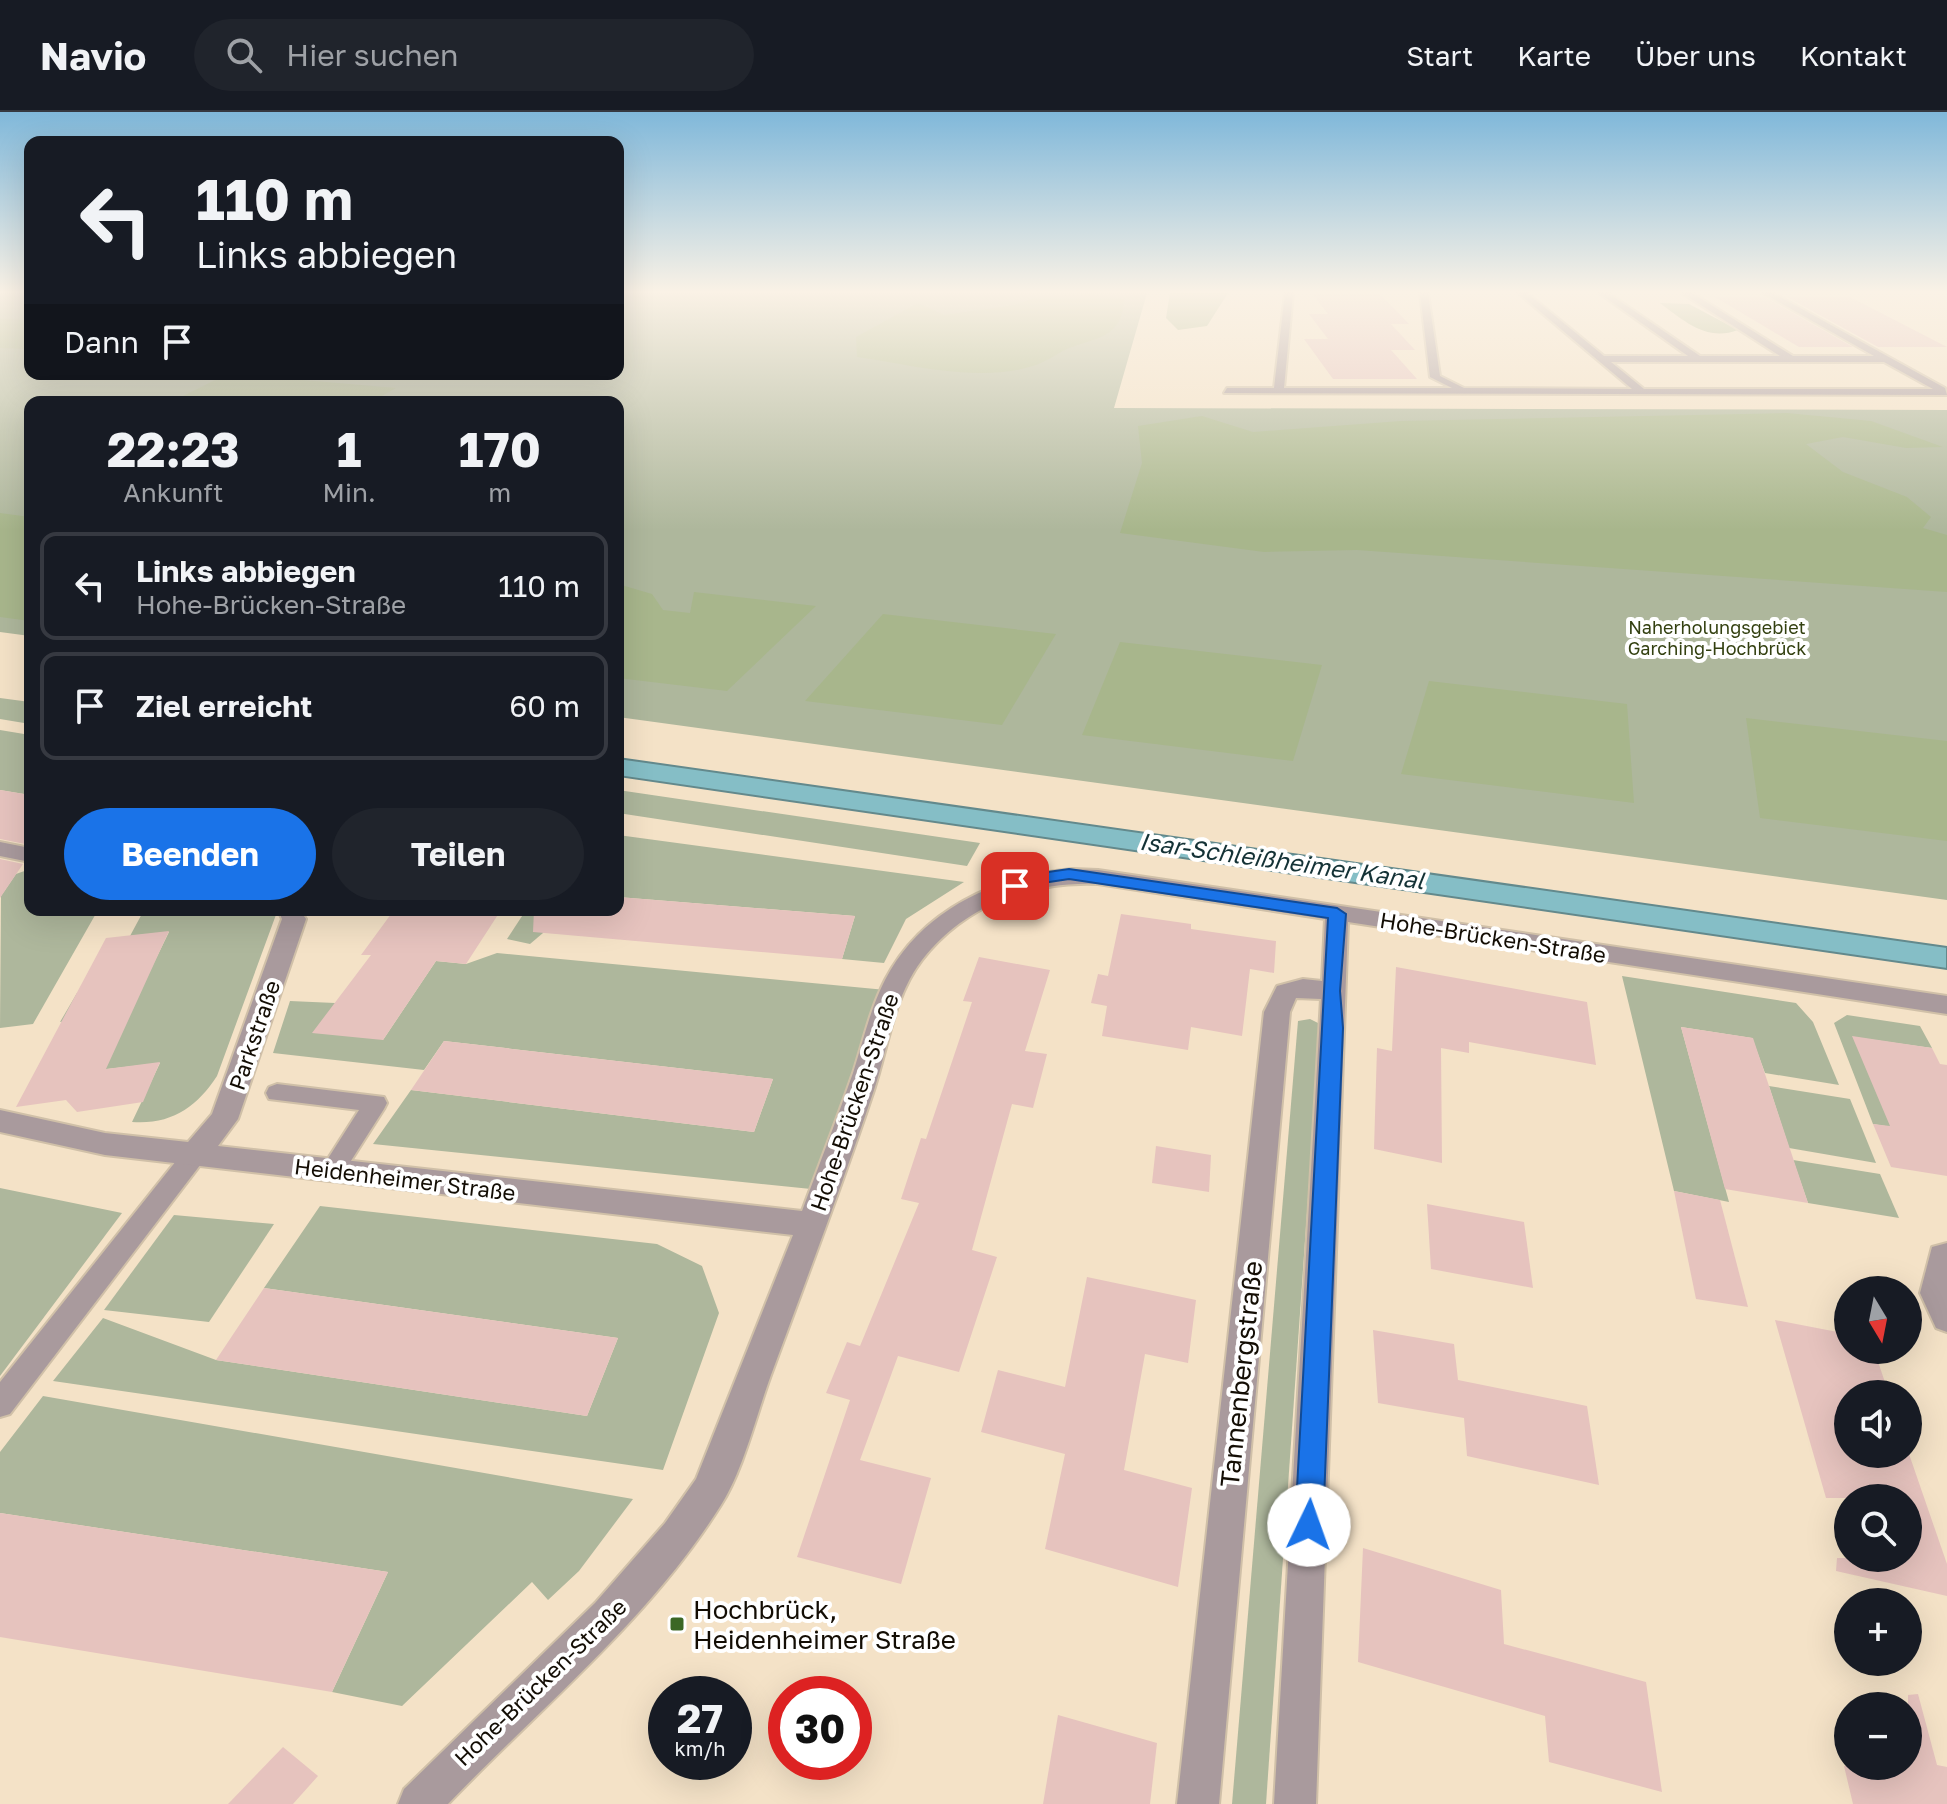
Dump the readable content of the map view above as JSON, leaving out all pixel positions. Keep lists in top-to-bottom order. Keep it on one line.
{"streets":{"street":["Hohe-Brücken-Straße","Parkstraße","Heidenheimer Straße","Tannenbergstraße"]},"crossings":[["Hohe-Brücken-Straße","Heidenheimer Straße"],["Parkstraße","Heidenheimer Straße"]],"water":["Isar-Schleißheimer Kanal"],"parks":["Naherholungsgebiet Garching-Hochbrück"],"places":{"transit":["Hochbrück, Heidenheimer Straße"]},"north":"bottom","page":{"header":"Navio","search":"Hier suchen","nav":["Start","Karte","Über uns","Kontakt"],"turn":["110 m","Links abbiegen"],"then":"Dann","eta":["22:23","Ankunft","1","Min.","170","m"],"list":[{"name":"Links abbiegen","note":"Hohe-Brücken-Straße","value":"110 m"},{"name":"Ziel erreicht","value":"60 m"}],"buttons":["Beenden","Teilen"],"map_buttons":["+","−"],"speed":"27 km/h","limit":"30"}}
